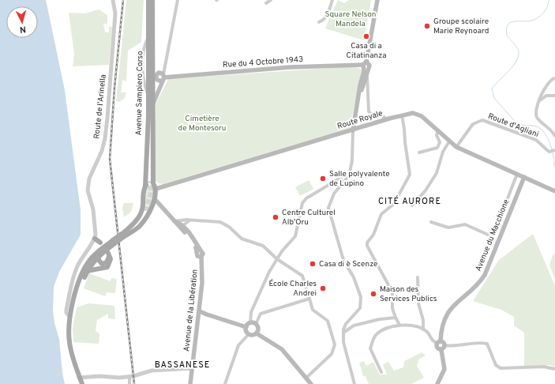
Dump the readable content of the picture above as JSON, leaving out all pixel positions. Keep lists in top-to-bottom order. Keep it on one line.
{"streets":{"main road":["Rue du 4 Octobre 1943","Avenue Sampiero Corso","Route Royale","Avenue du Macchione","Avenue de la Libération"],"street":["Route de l'Arinella","Route d'Agliani"]},"crossings":[["Rue du 4 Octobre 1943","Avenue Sampiero Corso"],["Route Royale","Route d'Agliani"],["Route Royale","Avenue du Macchione"]],"districts":["CITÉ AURORE","BASSANESE"],"parks":["Square Nelson Mandela","Cimetière de Montesoru"],"places":["Groupe scolaire Marie Reynoard","Casa di a Citatinanza","Salle polyvalente de Lupino","Centre Culturel Alb'Oru","Casa di è Scenze","École Charles Andrei","Maison des Services Publics"],"north":"bottom"}
